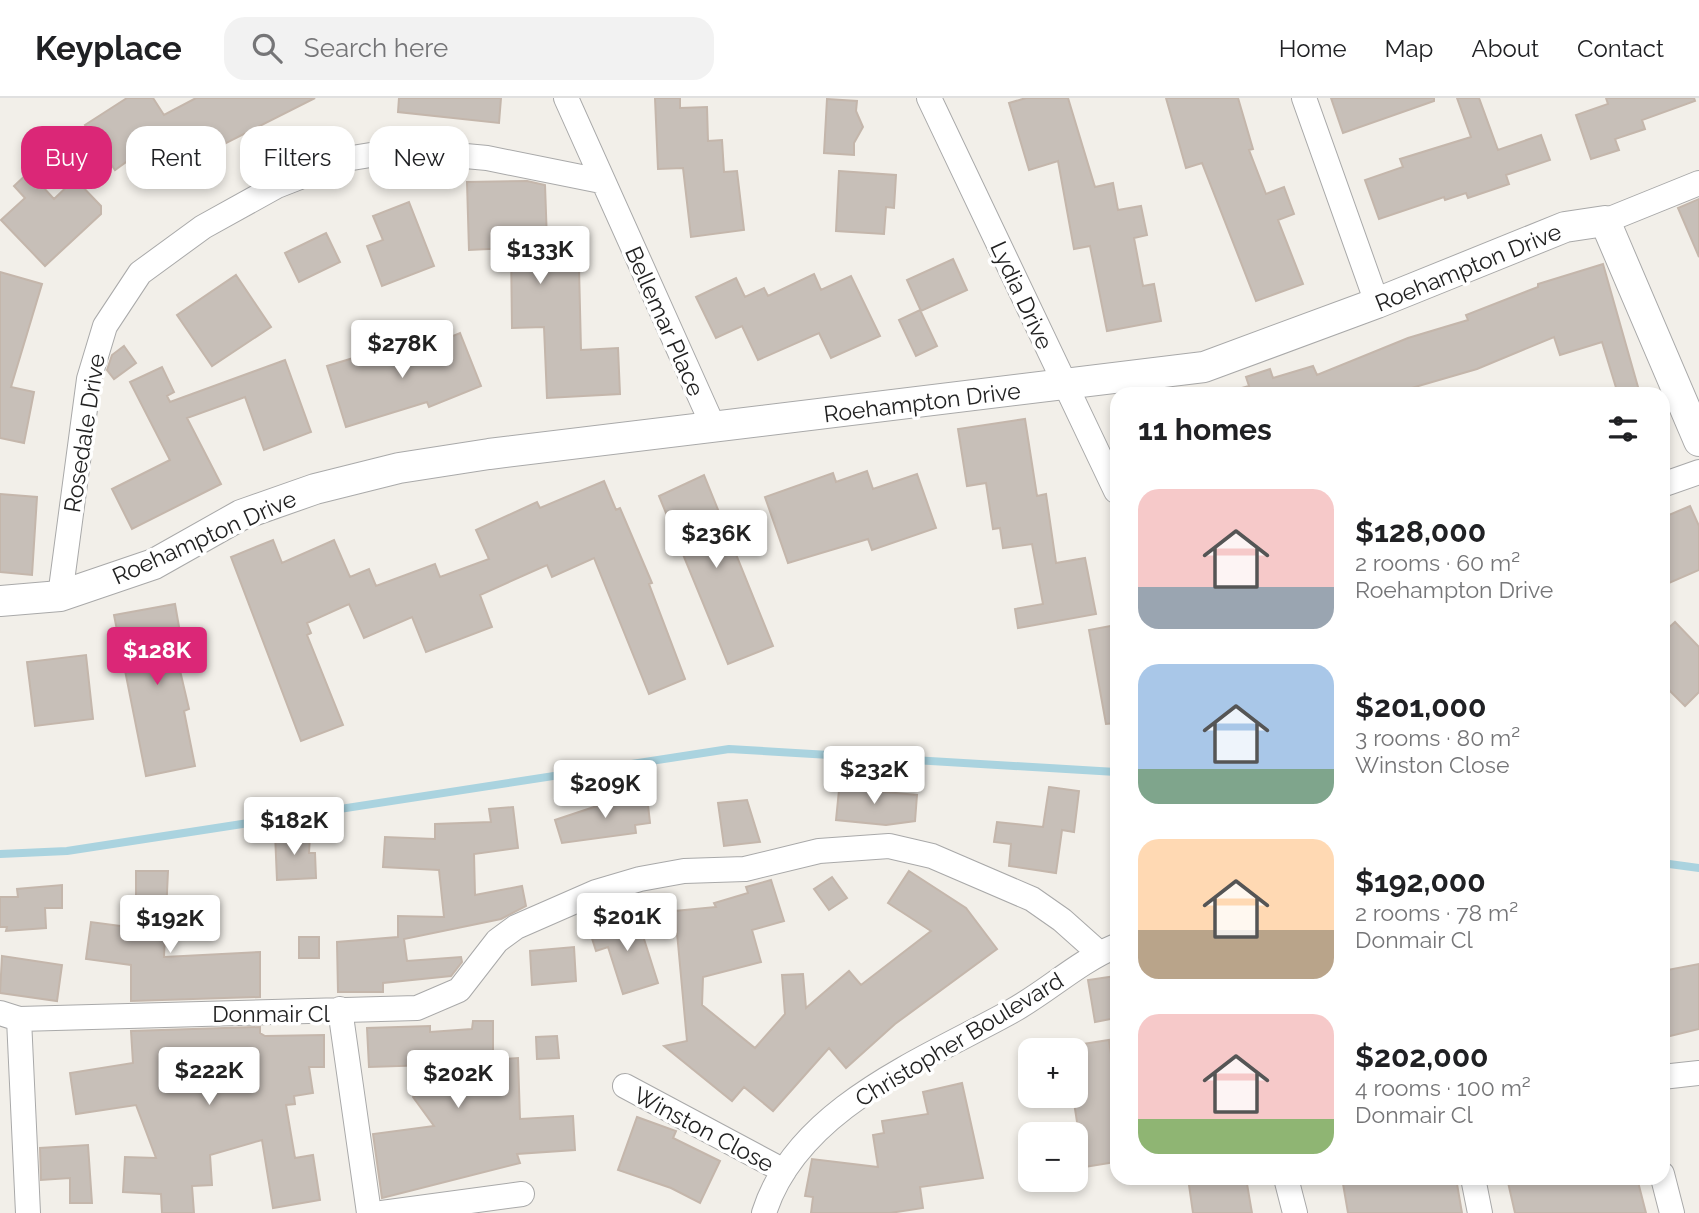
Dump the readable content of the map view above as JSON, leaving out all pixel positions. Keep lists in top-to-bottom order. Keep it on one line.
{"streets":{"street":["Roehampton Drive","Lydia Drive","Bellemar Place","Rosedale Drive","Donmair Cl","Christopher Boulevard","Winston Close"]},"crossings":[["Roehampton Drive","Lydia Drive"],["Roehampton Drive","Bellemar Place"],["Roehampton Drive","Rosedale Drive"],["Bellemar Place","Rosedale Drive"],["Christopher Boulevard","Winston Close"]],"page":{"header":"Keyplace","search":"Search here","nav":["Home","Map","About","Contact"],"chip":["Buy","Rent","Filters","New"],"price":["$133K","$278K","$236K","$128K","$232K","$209K","$182K","$201K","$192K","$222K","$202K"],"heading":"11 homes","list":[{"name":"$128,000","note":"2 rooms · 60 m² · Roehampton Drive"},{"name":"$201,000","note":"3 rooms · 80 m² · Winston Close"},{"name":"$192,000","note":"2 rooms · 78 m² · Donmair Cl"},{"name":"$202,000","note":"4 rooms · 100 m² · Donmair Cl"}],"map_buttons":["+","−"]}}
